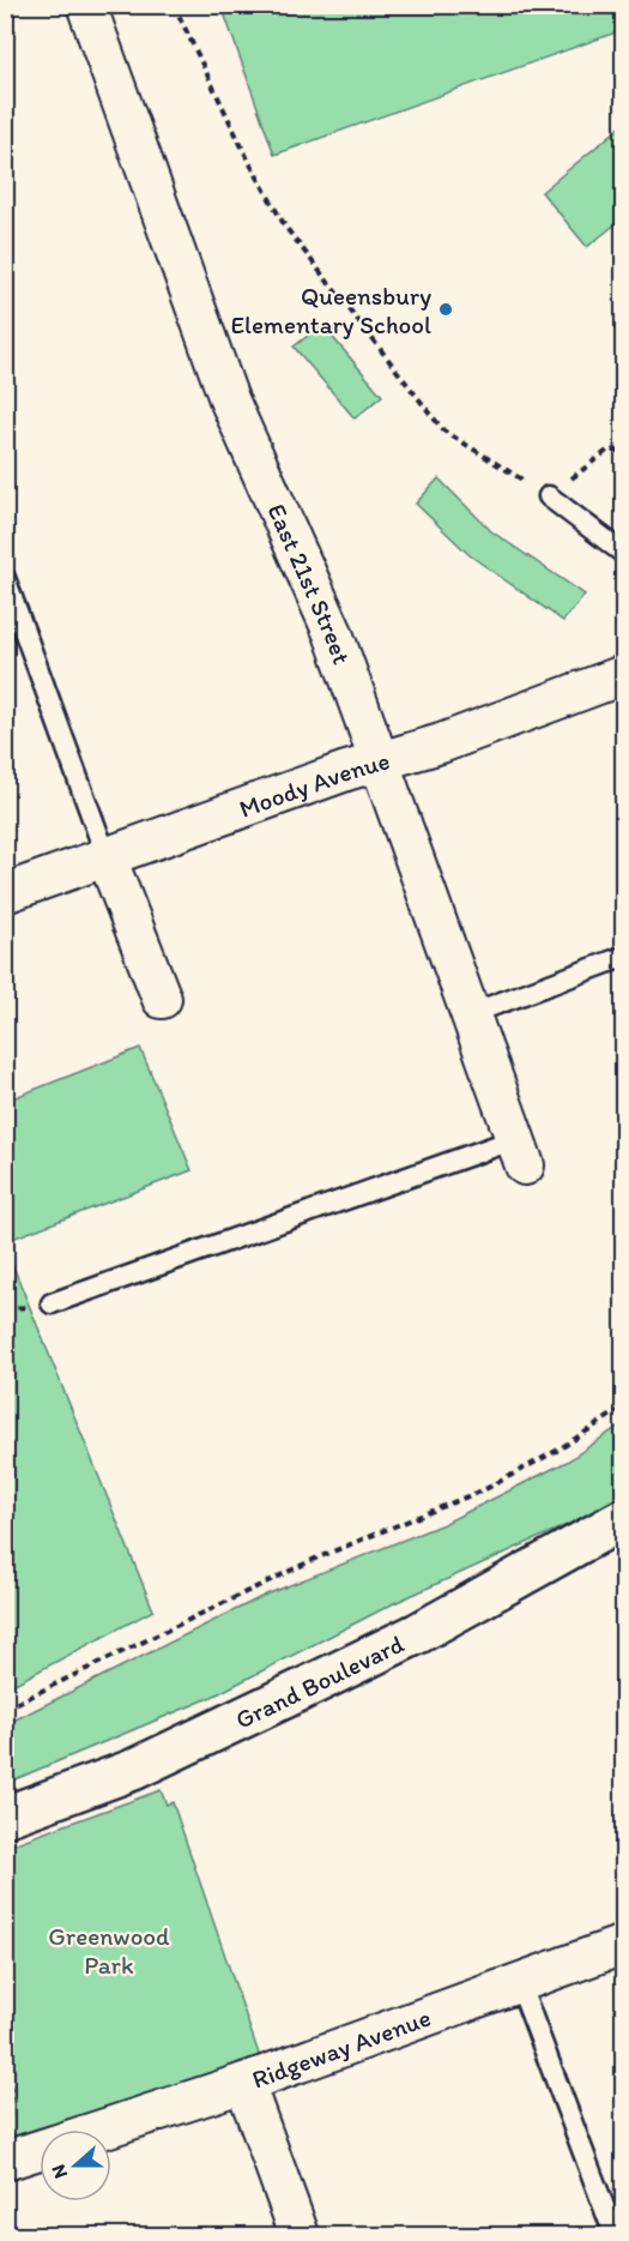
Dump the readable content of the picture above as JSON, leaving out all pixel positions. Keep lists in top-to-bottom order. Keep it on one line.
{"streets":{"street":["East 21st Street","Moody Avenue","Grand Boulevard","Ridgeway Avenue"]},"crossings":[["East 21st Street","Moody Avenue"]],"parks":["Greenwood Park"],"places":["Queensbury Elementary School"],"north":"left"}
